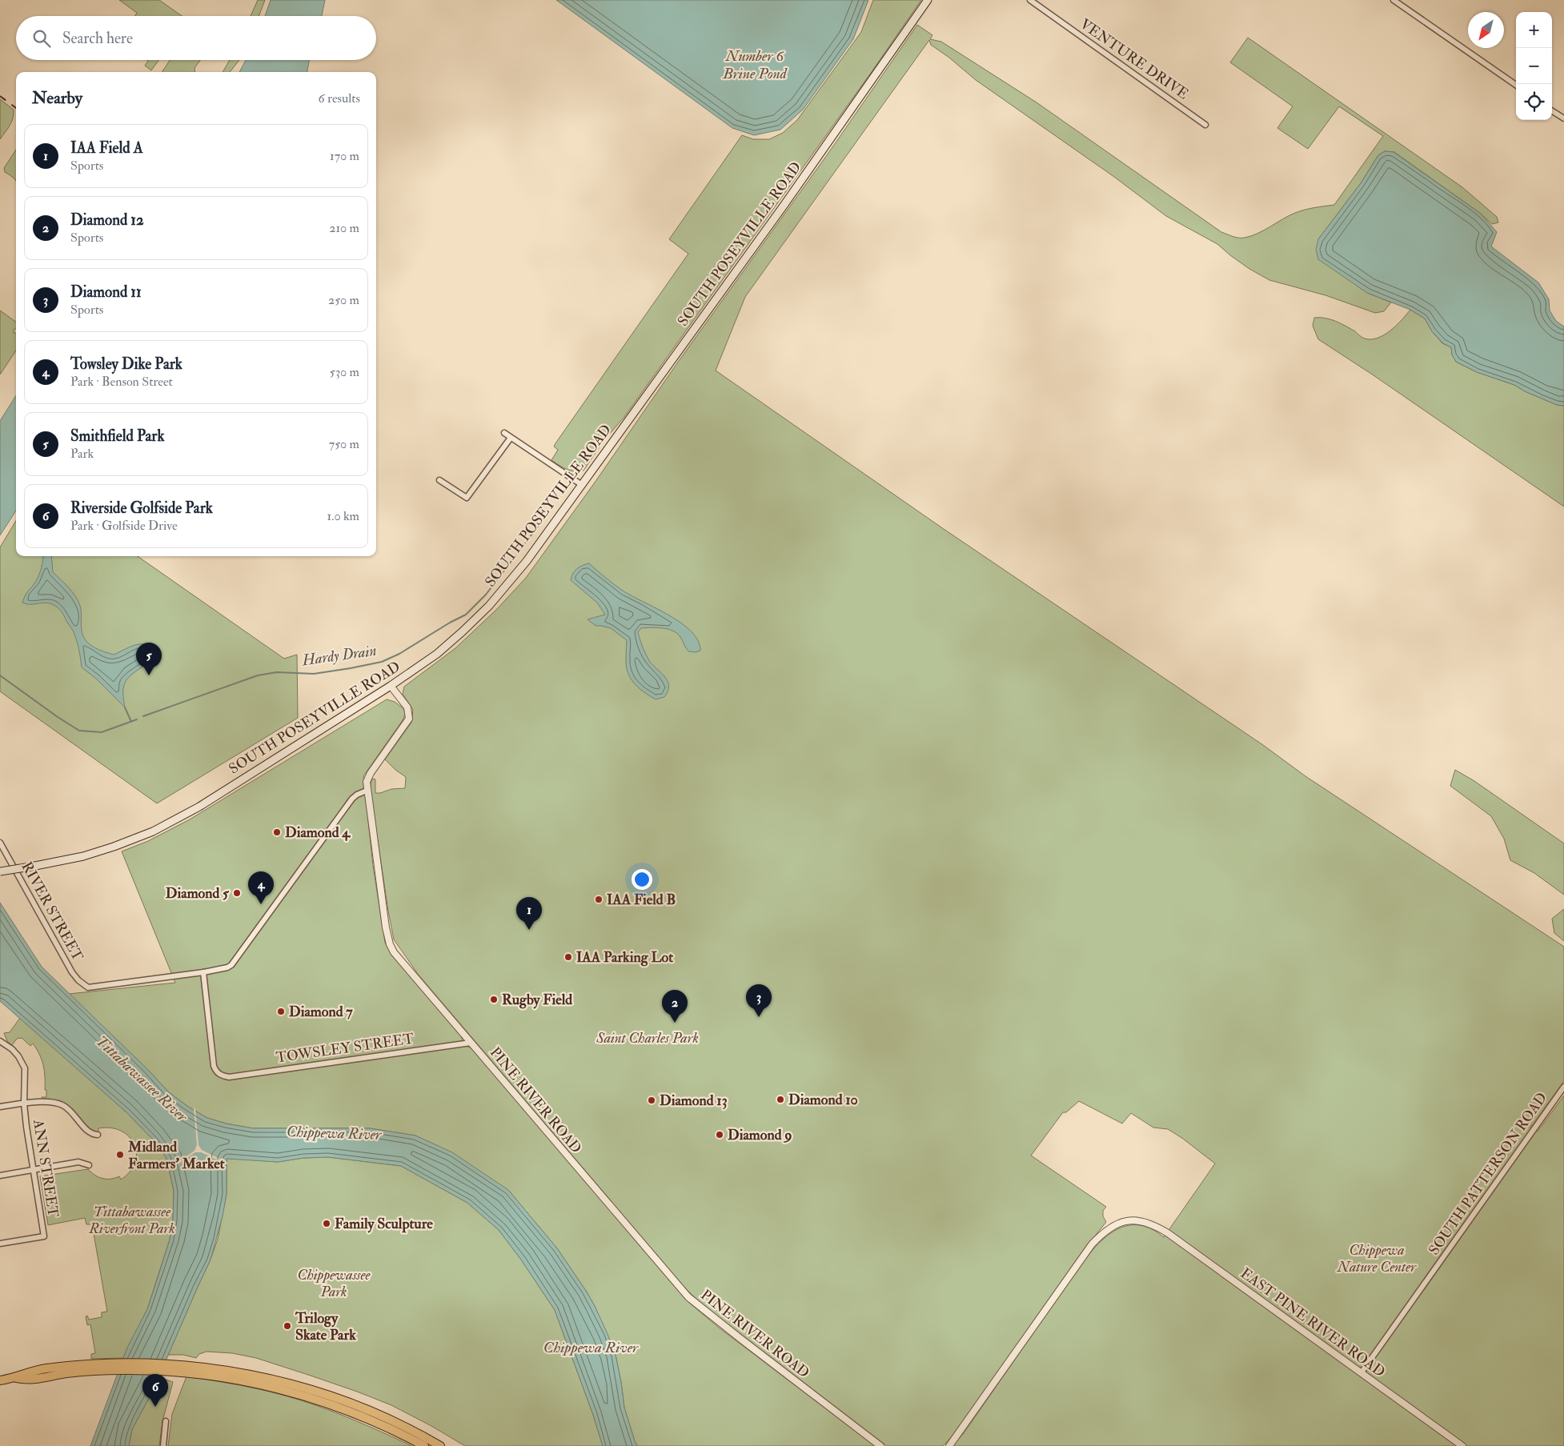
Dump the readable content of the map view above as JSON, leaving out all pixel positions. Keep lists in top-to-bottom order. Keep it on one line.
{"streets":{"main road":["SOUTH POSEYVILLE ROAD"],"street":["VENTURE DRIVE","RIVER STREET","TOWSLEY STREET","PINE RIVER ROAD","ANN STREET","SOUTH PATTERSON ROAD","EAST PINE RIVER ROAD"]},"crossings":[["SOUTH POSEYVILLE ROAD","PINE RIVER ROAD"],["RIVER STREET","TOWSLEY STREET"],["TOWSLEY STREET","PINE RIVER ROAD"],["SOUTH PATTERSON ROAD","EAST PINE RIVER ROAD"]],"water":["Number 6 Brine Pond","Hardy Drain","Tittabawassee River","Chippewa River"],"parks":["Saint Charles Park","Tittabawassee Riverfront Park","Chippewa Nature Center","Chippewassee Park"],"places":["Diamond 4","Diamond 5","IAA Field B","IAA Parking Lot","Rugby Field","Diamond 7","Diamond 10","Diamond 13","Diamond 9","Midland Farmers' Market","Family Sculpture","Trilogy Skate Park"],"north":"bottom left","page":{"map_buttons":["+","−"],"search":"Search here","heading":["Nearby","6 results"],"list":[{"mark":"1","name":"IAA Field A","note":"Sports","value":"170 m"},{"mark":"2","name":"Diamond 12","note":"Sports","value":"210 m"},{"mark":"3","name":"Diamond 11","note":"Sports","value":"250 m"},{"mark":"4","name":"Towsley Dike Park","note":"Park · Benson Street","value":"530 m"},{"mark":"5","name":"Smithfield Park","note":"Park","value":"750 m"},{"mark":"6","name":"Riverside Golfside Park","note":"Park · Golfside Drive","value":"1.0 km"}],"pins":["5","4","1","3","2","6"]}}
